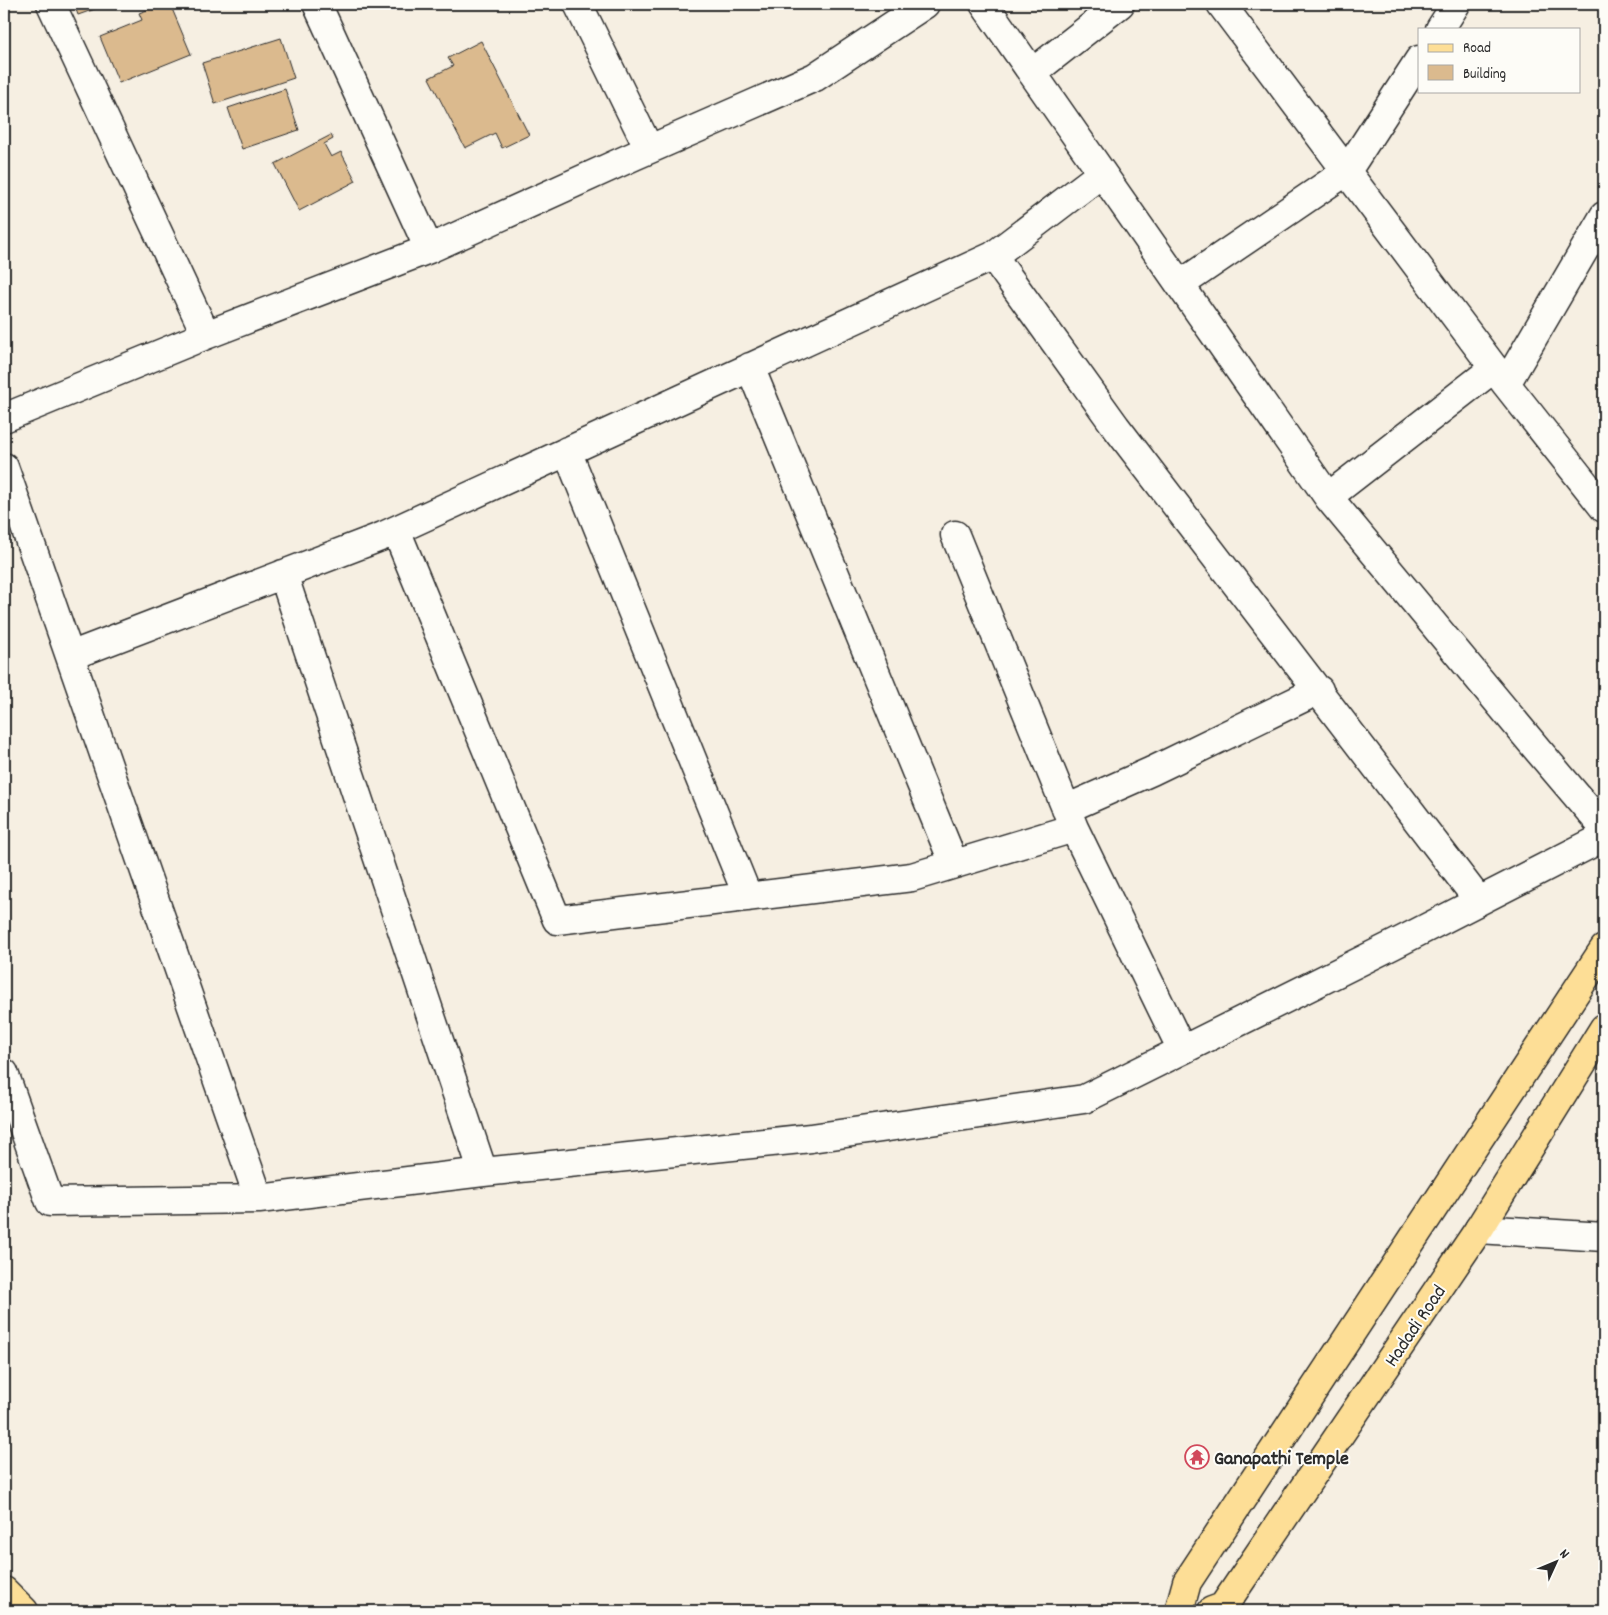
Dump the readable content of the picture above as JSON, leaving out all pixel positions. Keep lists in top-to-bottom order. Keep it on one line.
{"streets":{"main road":["Hadadi Road"]},"places":{"temple":["Ganapathi Temple"]},"legend":["Road","Building"],"north":"top right"}
